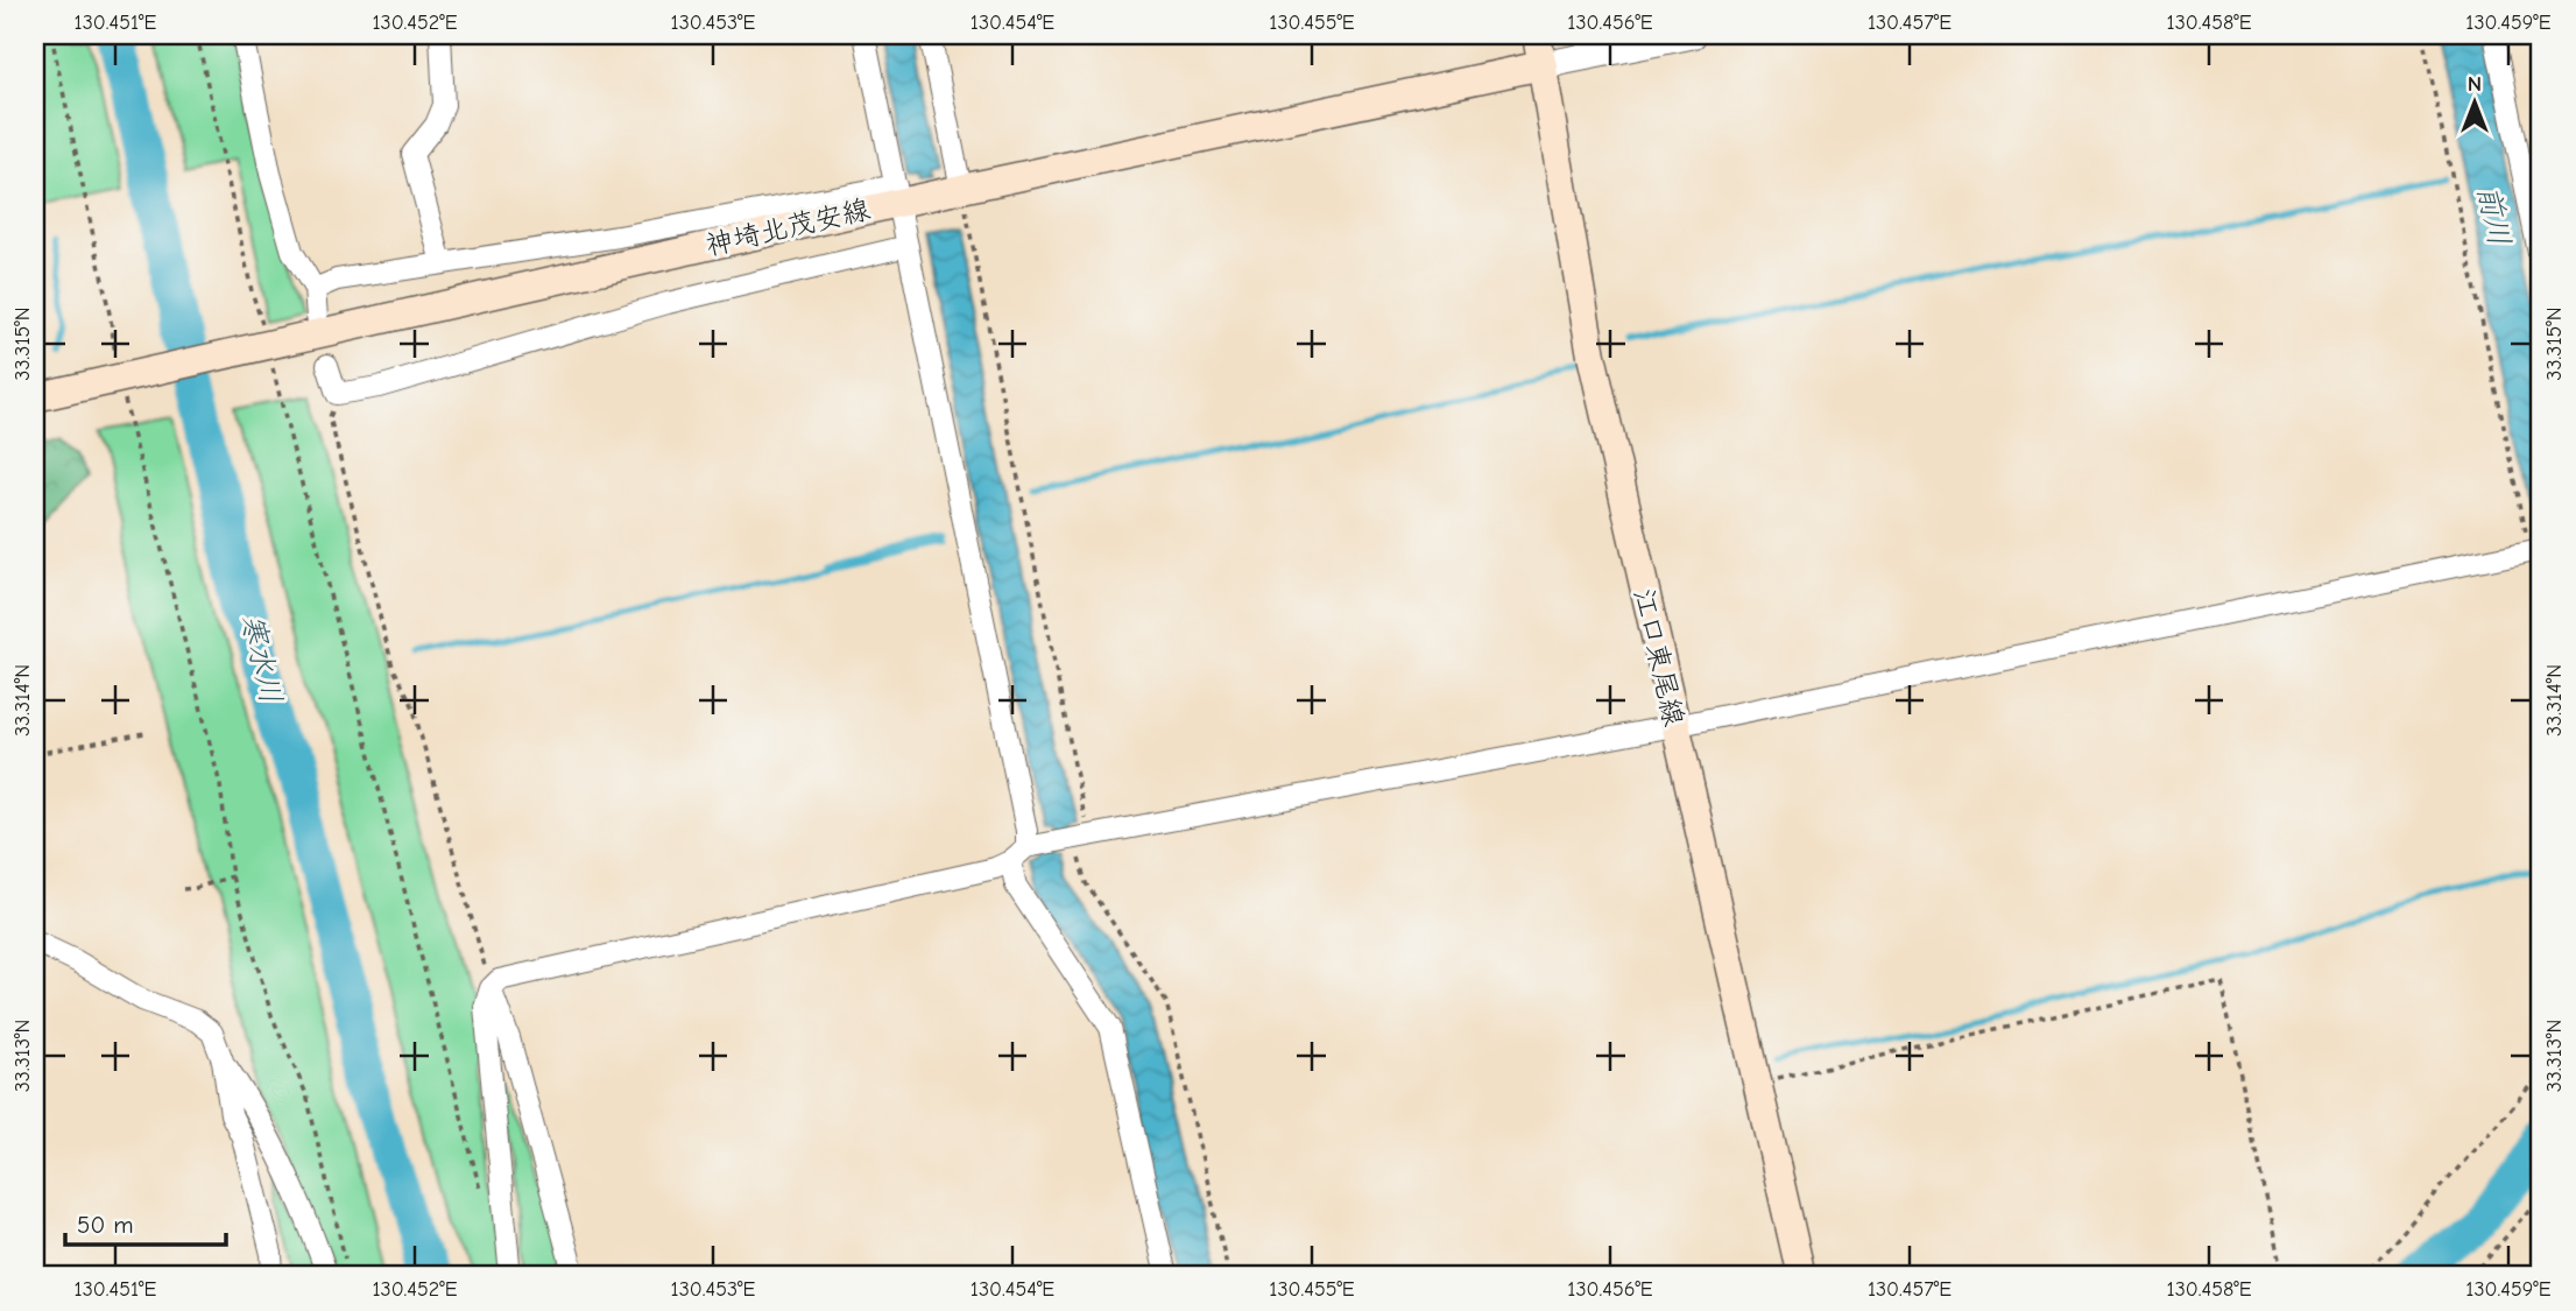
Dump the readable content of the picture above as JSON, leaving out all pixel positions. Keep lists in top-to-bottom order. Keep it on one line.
{"streets":{"main road":["神埼北茂安線","江口東尾線"]},"crossings":[["神埼北茂安線","江口東尾線"]],"water":["前川","寒水川"],"scale_bar":"50 m","north":"top","coordinates":["130.451°E","130.452°E","130.453°E","130.454°E","130.455°E","130.456°E","130.457°E","130.458°E","130.459°E","33.315°N","33.314°N","33.313°N"]}
